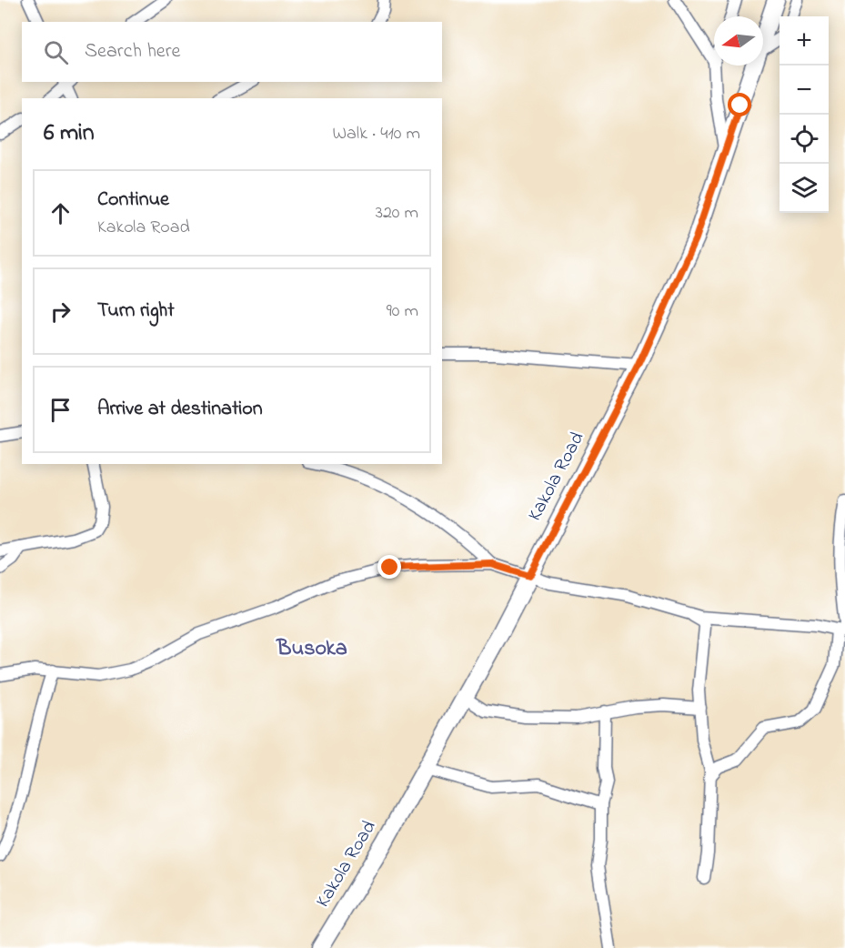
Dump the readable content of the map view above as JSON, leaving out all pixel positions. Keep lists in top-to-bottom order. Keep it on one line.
{"streets":{"main road":["Kakola Road"]},"districts":["Busoka"],"north":"left","page":{"map_buttons":["+","−"],"search":"Search here","heading":["6 min","Walk · 410 m"],"list":[["Continue","Kakola Road","320 m"],["Turn right","90 m"],"Arrive at destination"]}}
